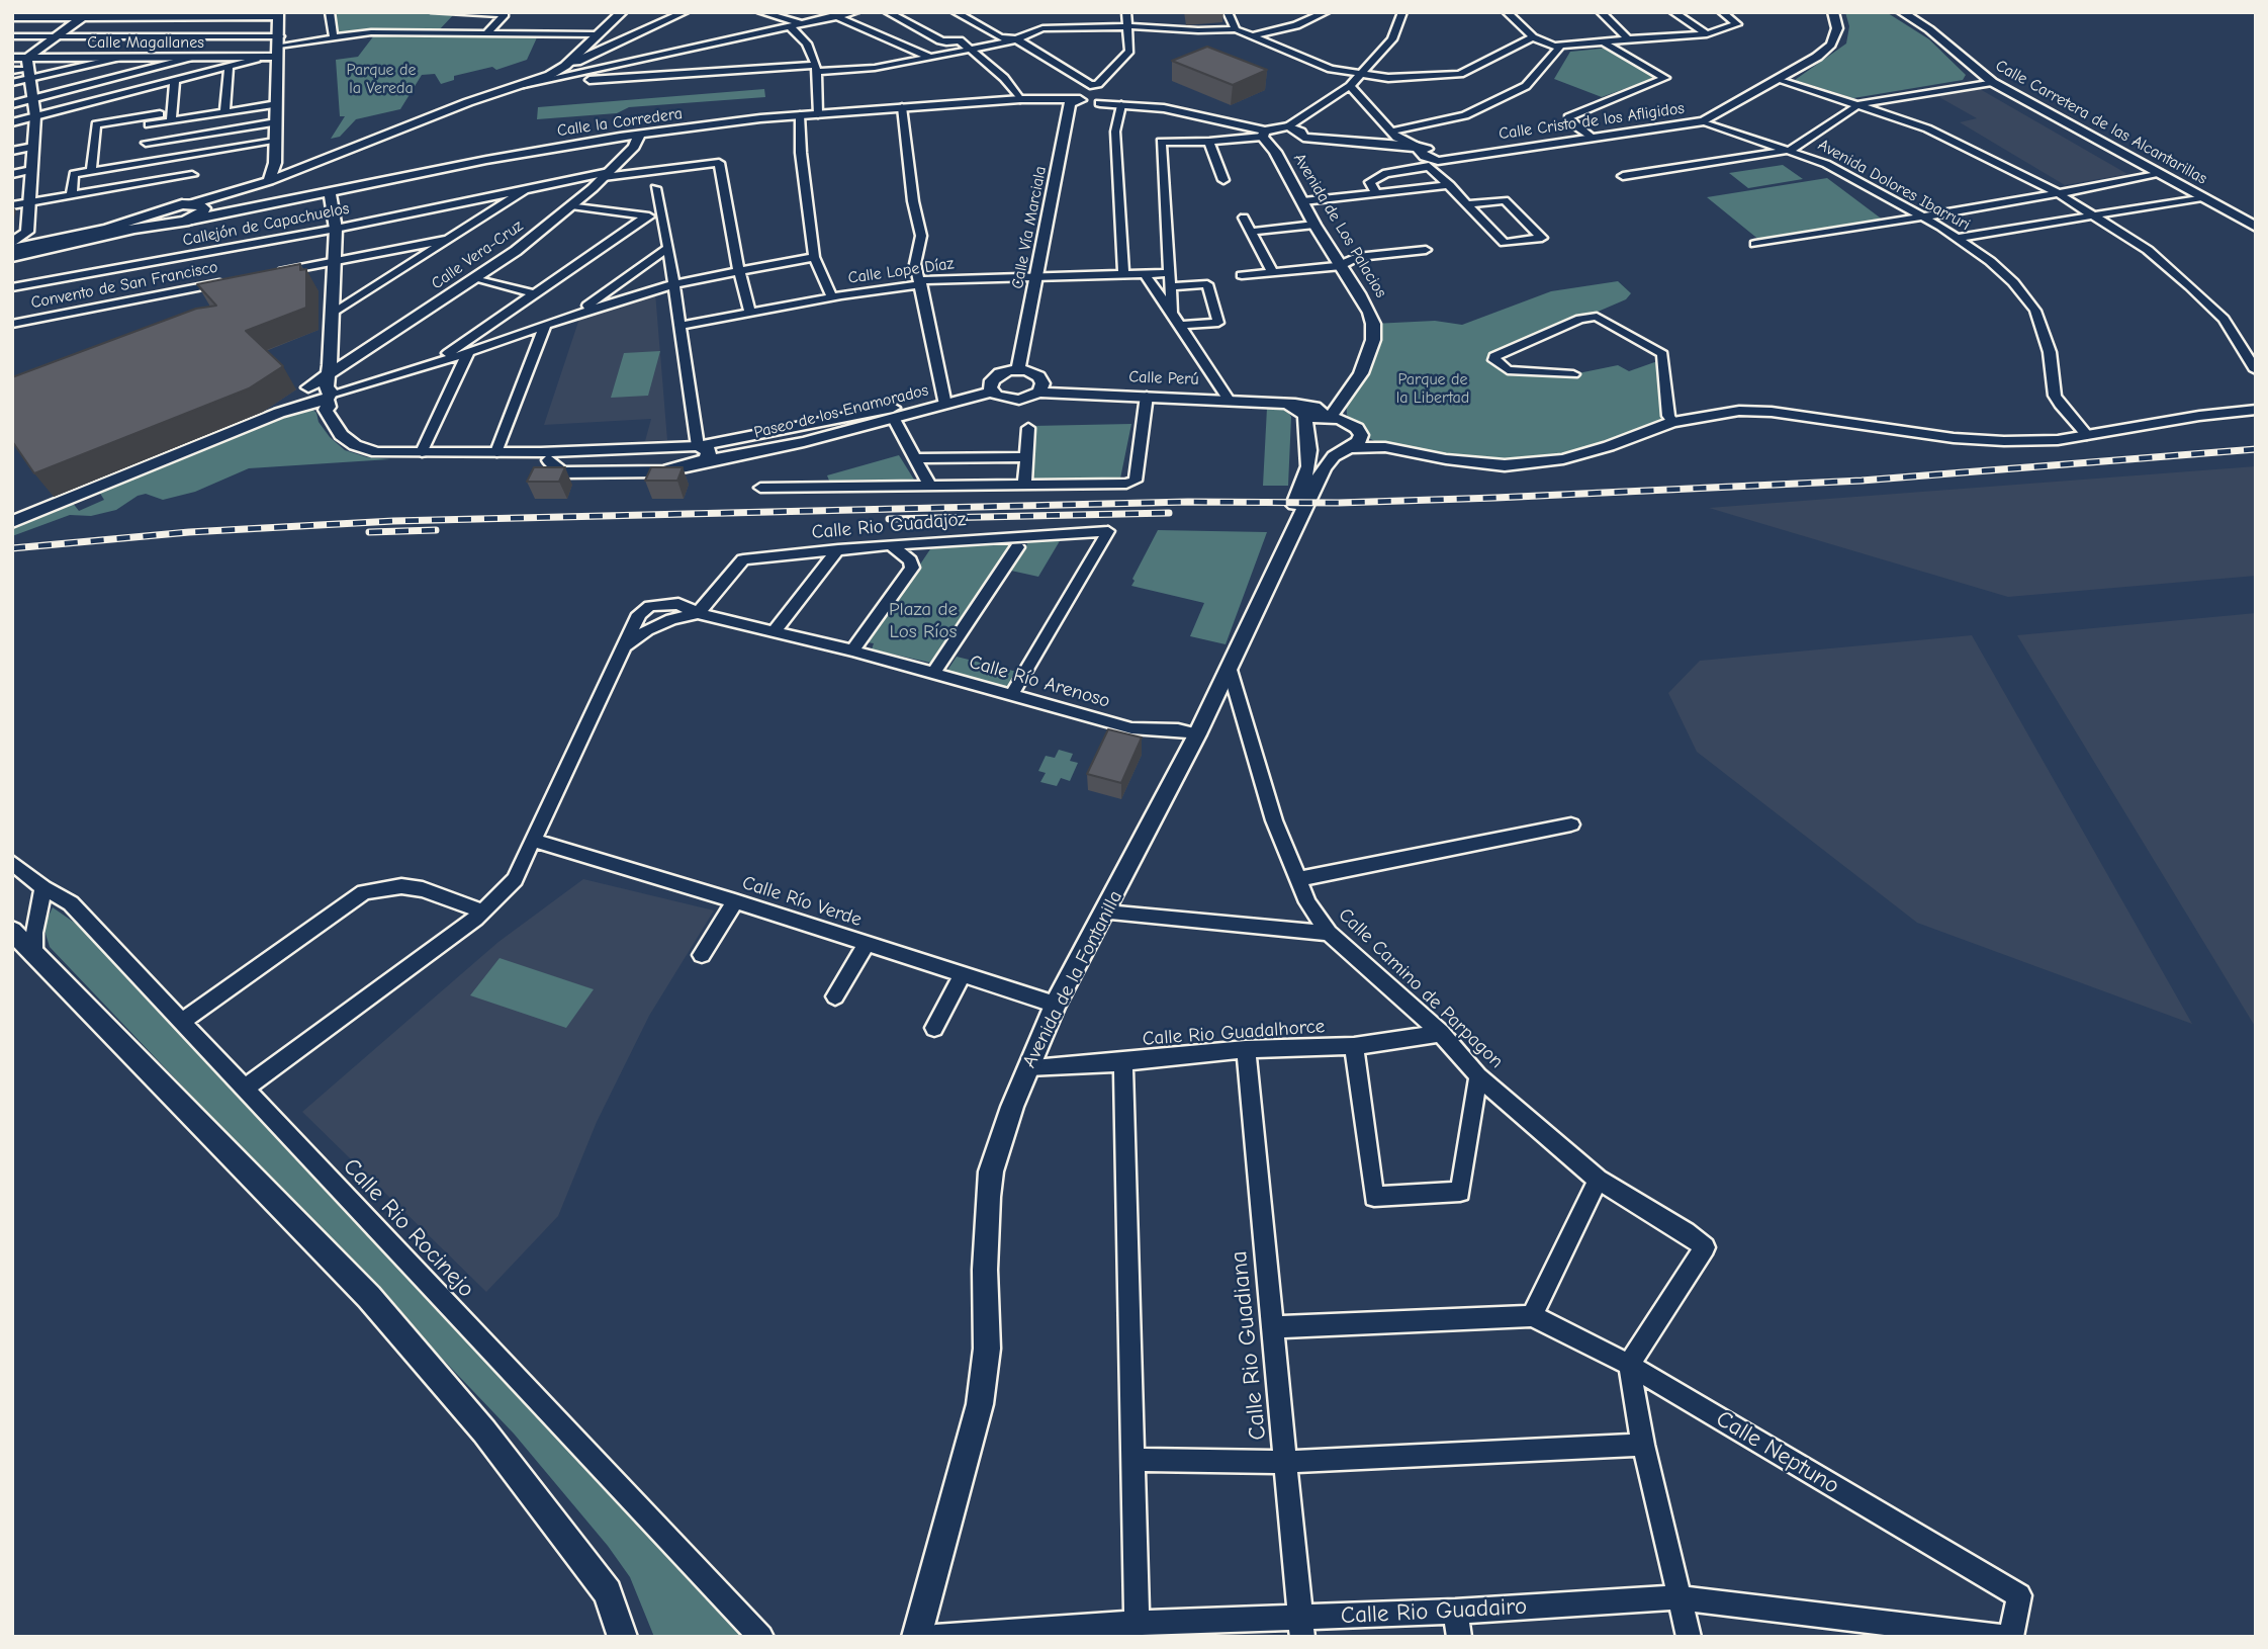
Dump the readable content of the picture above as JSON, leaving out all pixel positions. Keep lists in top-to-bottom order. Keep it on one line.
{"streets":{"street":["Calle Magallanes","Calle Cristo de los Afligidos","Calle la Corredera","Calle Carretera de las Alcantarillas","Avenida Dolores Ibarruri","Callejón de Capachuelos","Avenida de Los Palacios","Calle Vía Marciala","Calle Vera-Cruz","Calle Lope Díaz","Convento de San Francisco","Calle Perú","Paseo de los Enamorados","Calle Rio Guadajoz","Calle Río Arenoso","Calle Río Verde","Avenida de la Fontanilla","Calle Camino de Parpagon","Calle Rio Guadalhorce","Calle Rio Rocinejo","Calle Rio Guadiana","Calle Neptuno","Calle Rio Guadairo"]},"crossings":[["Calle Cristo de los Afligidos","Avenida Dolores Ibarruri"],["Calle la Corredera","Avenida de Los Palacios"],["Calle la Corredera","Calle Vía Marciala"],["Calle la Corredera","Calle Vera-Cruz"],["Callejón de Capachuelos","Calle Vera-Cruz"],["Avenida de Los Palacios","Calle Perú"],["Avenida de Los Palacios","Avenida de la Fontanilla"],["Calle Vía Marciala","Calle Lope Díaz"],["Calle Vera-Cruz","Paseo de los Enamorados"],["Calle Perú","Paseo de los Enamorados"],["Calle Perú","Avenida de la Fontanilla"],["Calle Rio Guadajoz","Calle Río Arenoso"],["Calle Río Arenoso","Avenida de la Fontanilla"],["Calle Río Verde","Avenida de la Fontanilla"],["Avenida de la Fontanilla","Calle Camino de Parpagon"],["Avenida de la Fontanilla","Calle Rio Guadalhorce"],["Calle Camino de Parpagon","Calle Rio Guadalhorce"],["Calle Camino de Parpagon","Calle Neptuno"],["Calle Rio Guadalhorce","Calle Rio Guadiana"],["Calle Rio Guadiana","Calle Rio Guadairo"]],"parks":["Parque de la Vereda","Parque de la Libertad","Plaza de Los Ríos"]}
